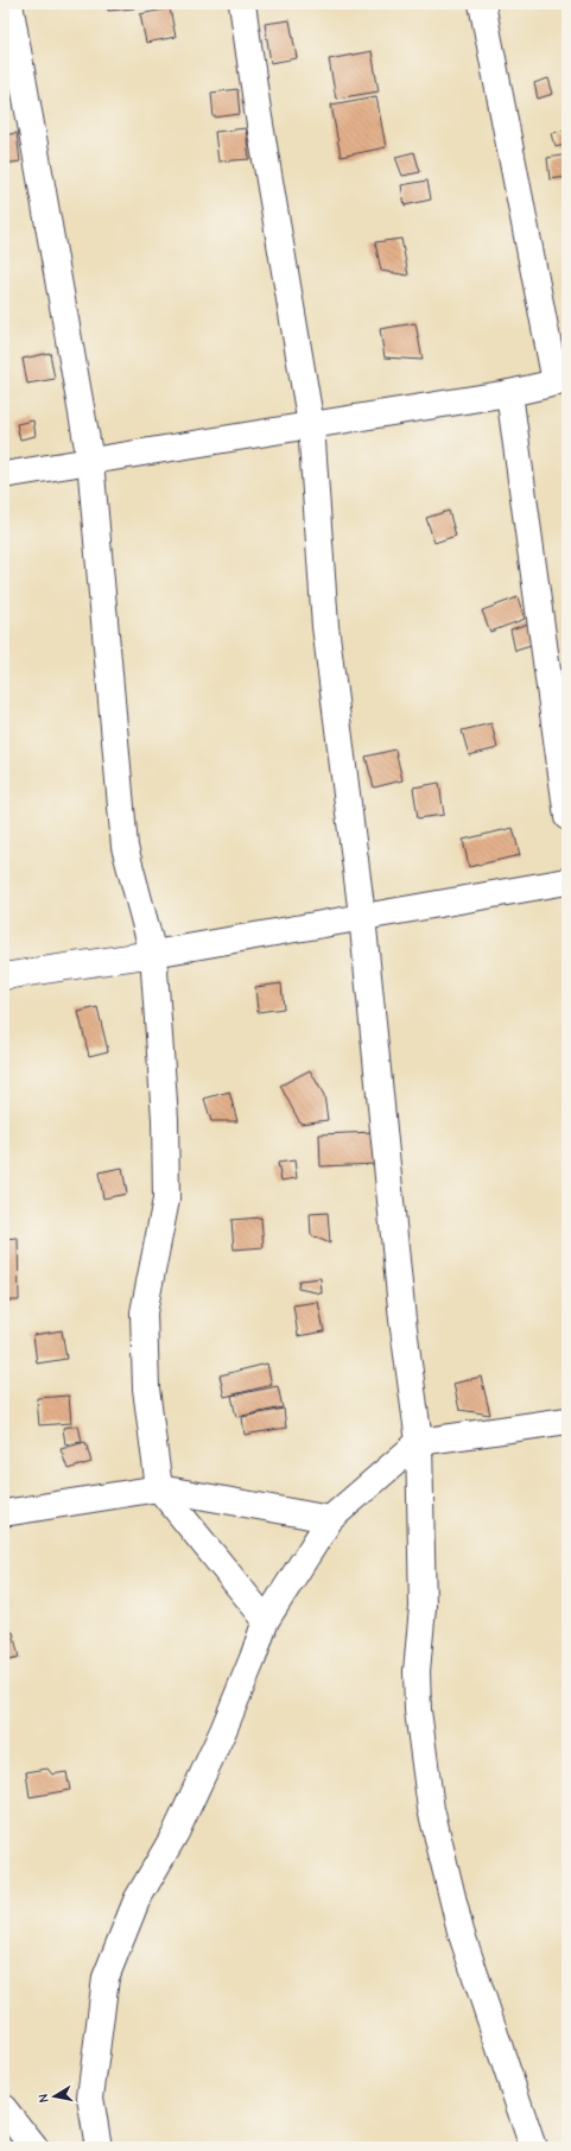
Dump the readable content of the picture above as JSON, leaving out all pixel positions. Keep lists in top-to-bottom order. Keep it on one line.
{"north":"left"}
